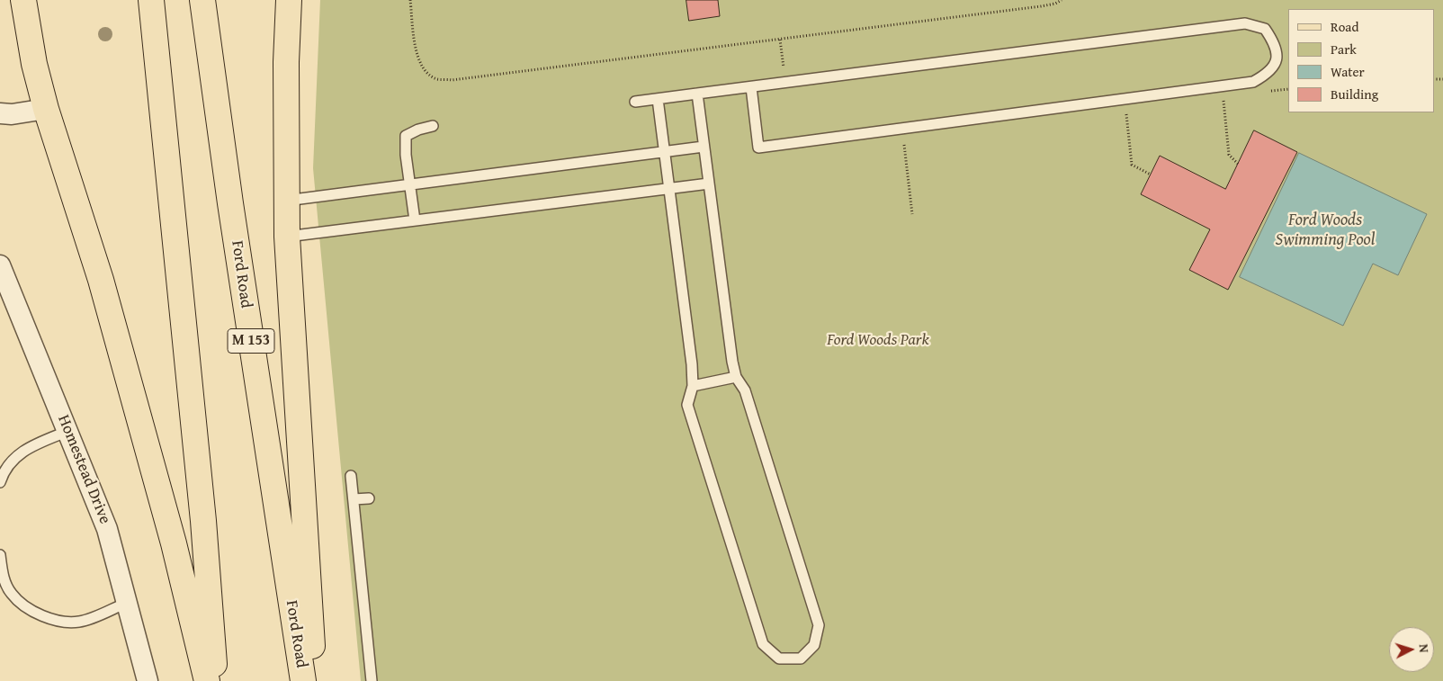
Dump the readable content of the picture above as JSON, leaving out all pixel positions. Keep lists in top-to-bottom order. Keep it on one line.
{"streets":{"main road":["Ford Road","M 153"],"street":["Homestead Drive"]},"water":["Ford Woods Swimming Pool"],"parks":["Ford Woods Park"],"legend":["Road","Park","Water","Building"],"north":"right"}
